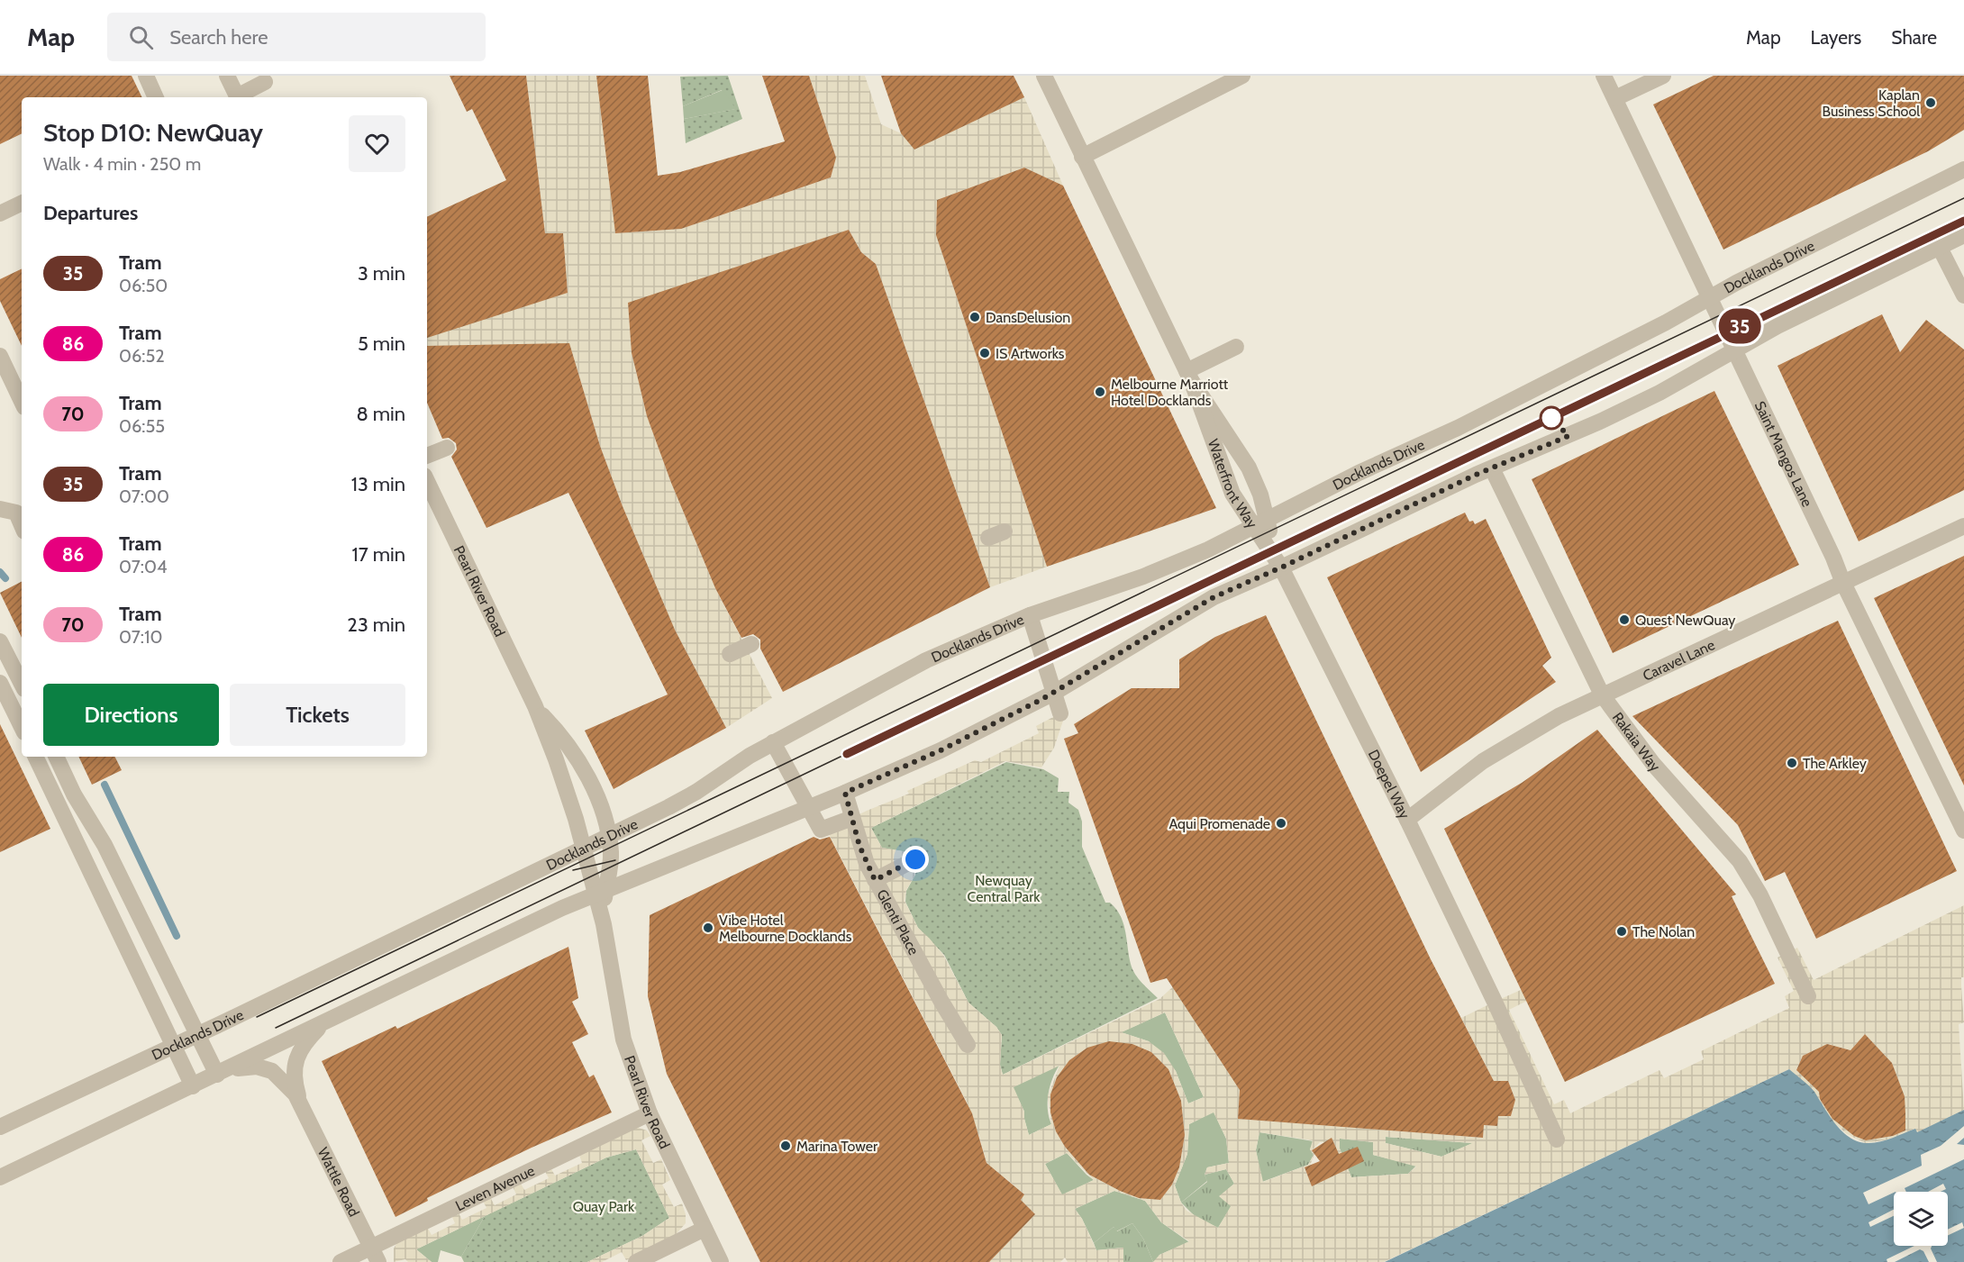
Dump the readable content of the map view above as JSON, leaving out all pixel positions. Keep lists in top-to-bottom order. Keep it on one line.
{"streets":{"street":["Docklands Drive","Saint Mangos Lane","Waterfront Way","Pearl River Road","Caravel Lane","Rakaia Way","Doepel Way","Glenti Place","Wattle Road","Leven Avenue"]},"crossings":[["Docklands Drive","Saint Mangos Lane"],["Docklands Drive","Waterfront Way"],["Docklands Drive","Pearl River Road"],["Saint Mangos Lane","Caravel Lane"],["Waterfront Way","Doepel Way"],["Pearl River Road","Leven Avenue"],["Caravel Lane","Rakaia Way"],["Caravel Lane","Doepel Way"],["Wattle Road","Leven Avenue"]],"parks":["Newquay Central Park","Quay Park"],"places":["Kaplan Business School","DansDelusion","IS Artworks","Melbourne Marriott Hotel Docklands","Quest NewQuay","The Arkley","Aqui Promenade","Vibe Hotel Melbourne Docklands","The Nolan","Marina Tower"],"lines":["tram line 35"],"page":{"header":"Map","search":"Search here","nav":["Map","Layers","Share"],"on_map":"35","heading":[["Stop D10: NewQuay","Walk · 4 min · 250 m"],"Departures"],"list":[{"mark":"35","name":"Tram","note":"06:50","value":"3 min"},{"mark":"86","name":"Tram","note":"06:52","value":"5 min"},{"mark":"70","name":"Tram","note":"06:55","value":"8 min"},{"mark":"35","name":"Tram","note":"07:00","value":"13 min"},{"mark":"86","name":"Tram","note":"07:04","value":"17 min"},{"mark":"70","name":"Tram","note":"07:10","value":"23 min"}],"buttons":["Directions","Tickets"]}}
